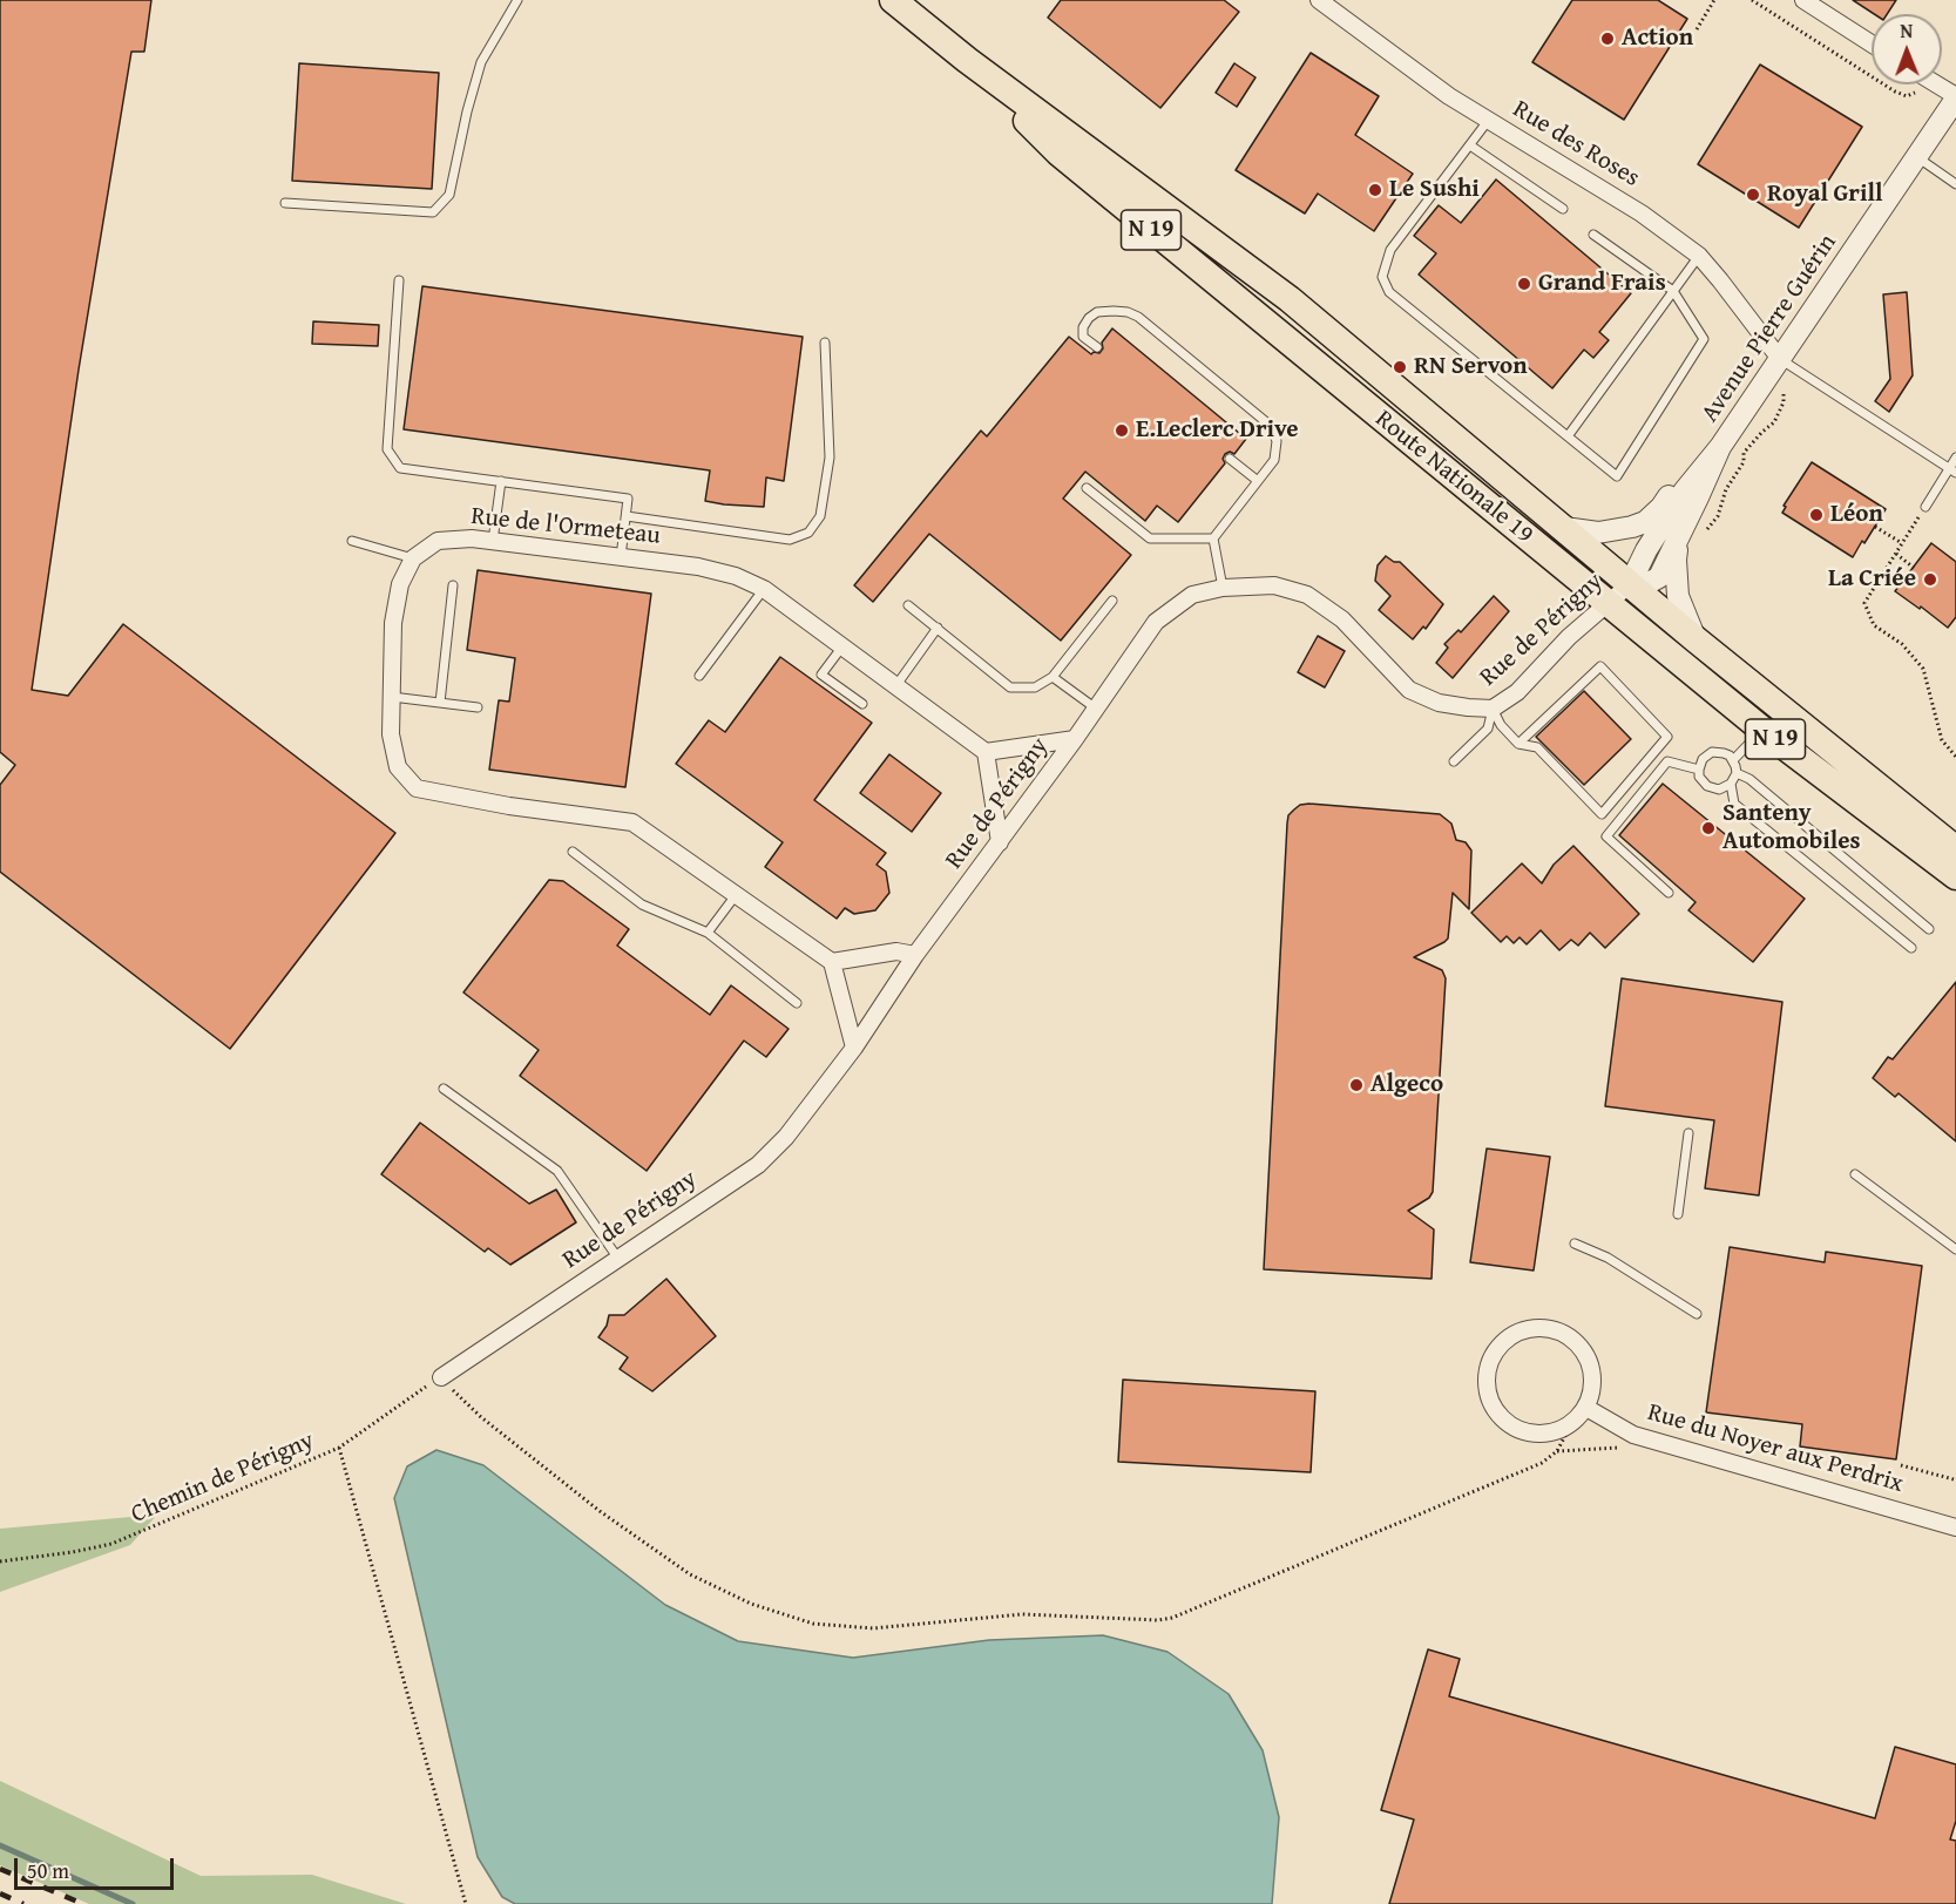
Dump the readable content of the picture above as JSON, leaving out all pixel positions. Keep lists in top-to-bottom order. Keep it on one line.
{"streets":{"main road":["N 19","Route Nationale 19"],"street":["Rue des Roses","Avenue Pierre Guérin","Rue de l'Ormeteau","Rue de Périgny","Rue du Noyer aux Perdrix"],"path":["Chemin de Périgny"]},"crossings":[["Rue des Roses","Avenue Pierre Guérin"],["Avenue Pierre Guérin","Route Nationale 19"],["Avenue Pierre Guérin","Rue de Périgny"],["Route Nationale 19","Rue de Périgny"],["Rue de Périgny","Chemin de Périgny"]],"places":["Action","Le Sushi","Royal Grill","Grand Frais","RN Servon","E.Leclerc Drive","Léon","La Criée","Santeny Automobiles","Algeco"],"scale_bar":"50 m","north":"top"}
